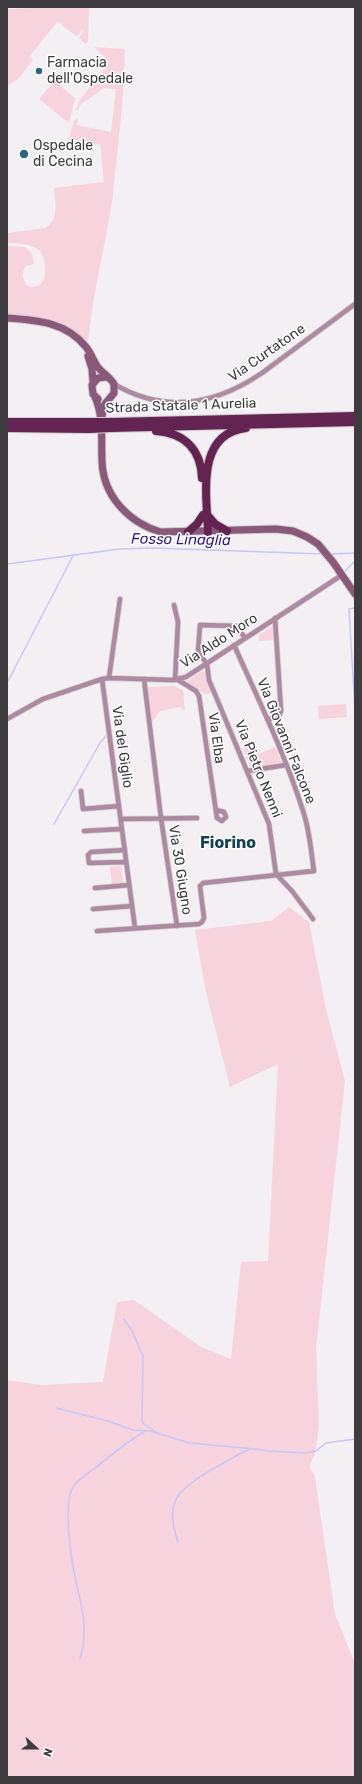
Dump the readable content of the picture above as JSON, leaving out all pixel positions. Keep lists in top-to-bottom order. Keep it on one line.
{"streets":{"highway":["Strada Statale 1 Aurelia"],"street":["Via Curtatone","Via Aldo Moro","Via Elba","Via Giovanni Falcone","Via del Giglio","Via Pietro Nenni","Via 30 Giugno"]},"crossings":[["Via Aldo Moro","Via Elba"],["Via Aldo Moro","Via Giovanni Falcone"],["Via Aldo Moro","Via del Giglio"],["Via Aldo Moro","Via Pietro Nenni"],["Via Aldo Moro","Via 30 Giugno"],["Via Giovanni Falcone","Via Pietro Nenni"]],"districts":["Fiorino"],"water":["Fosso Linaglia"],"places":["Farmacia dell'Ospedale","Ospedale di Cecina"],"north":"right"}
